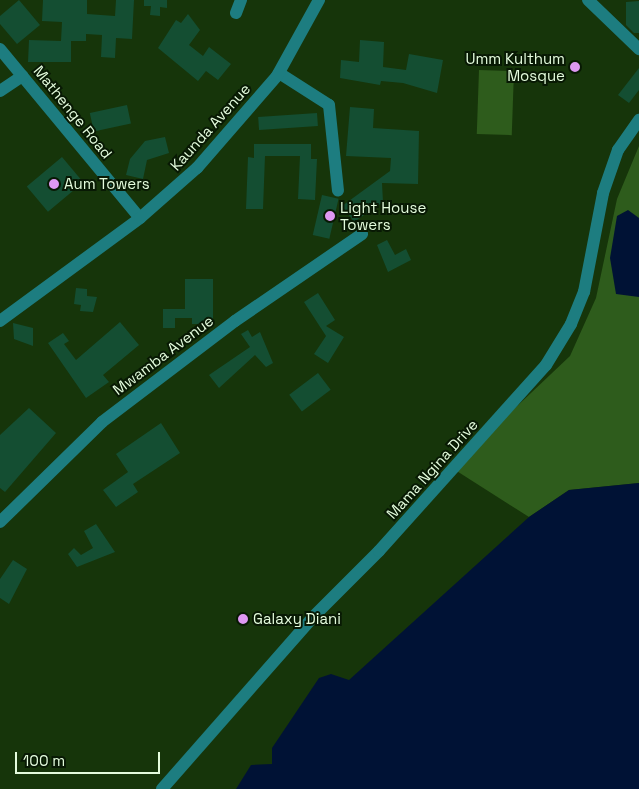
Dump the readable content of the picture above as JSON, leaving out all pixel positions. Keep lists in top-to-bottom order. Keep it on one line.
{"streets":{"street":["Mathenge Road","Kaunda Avenue","Mwamba Avenue","Mama Ngina Drive"]},"crossings":[["Mathenge Road","Kaunda Avenue"]],"places":["Umm Kulthum Mosque","Aum Towers","Light House Towers","Galaxy Diani"],"scale_bar":"100 m"}
